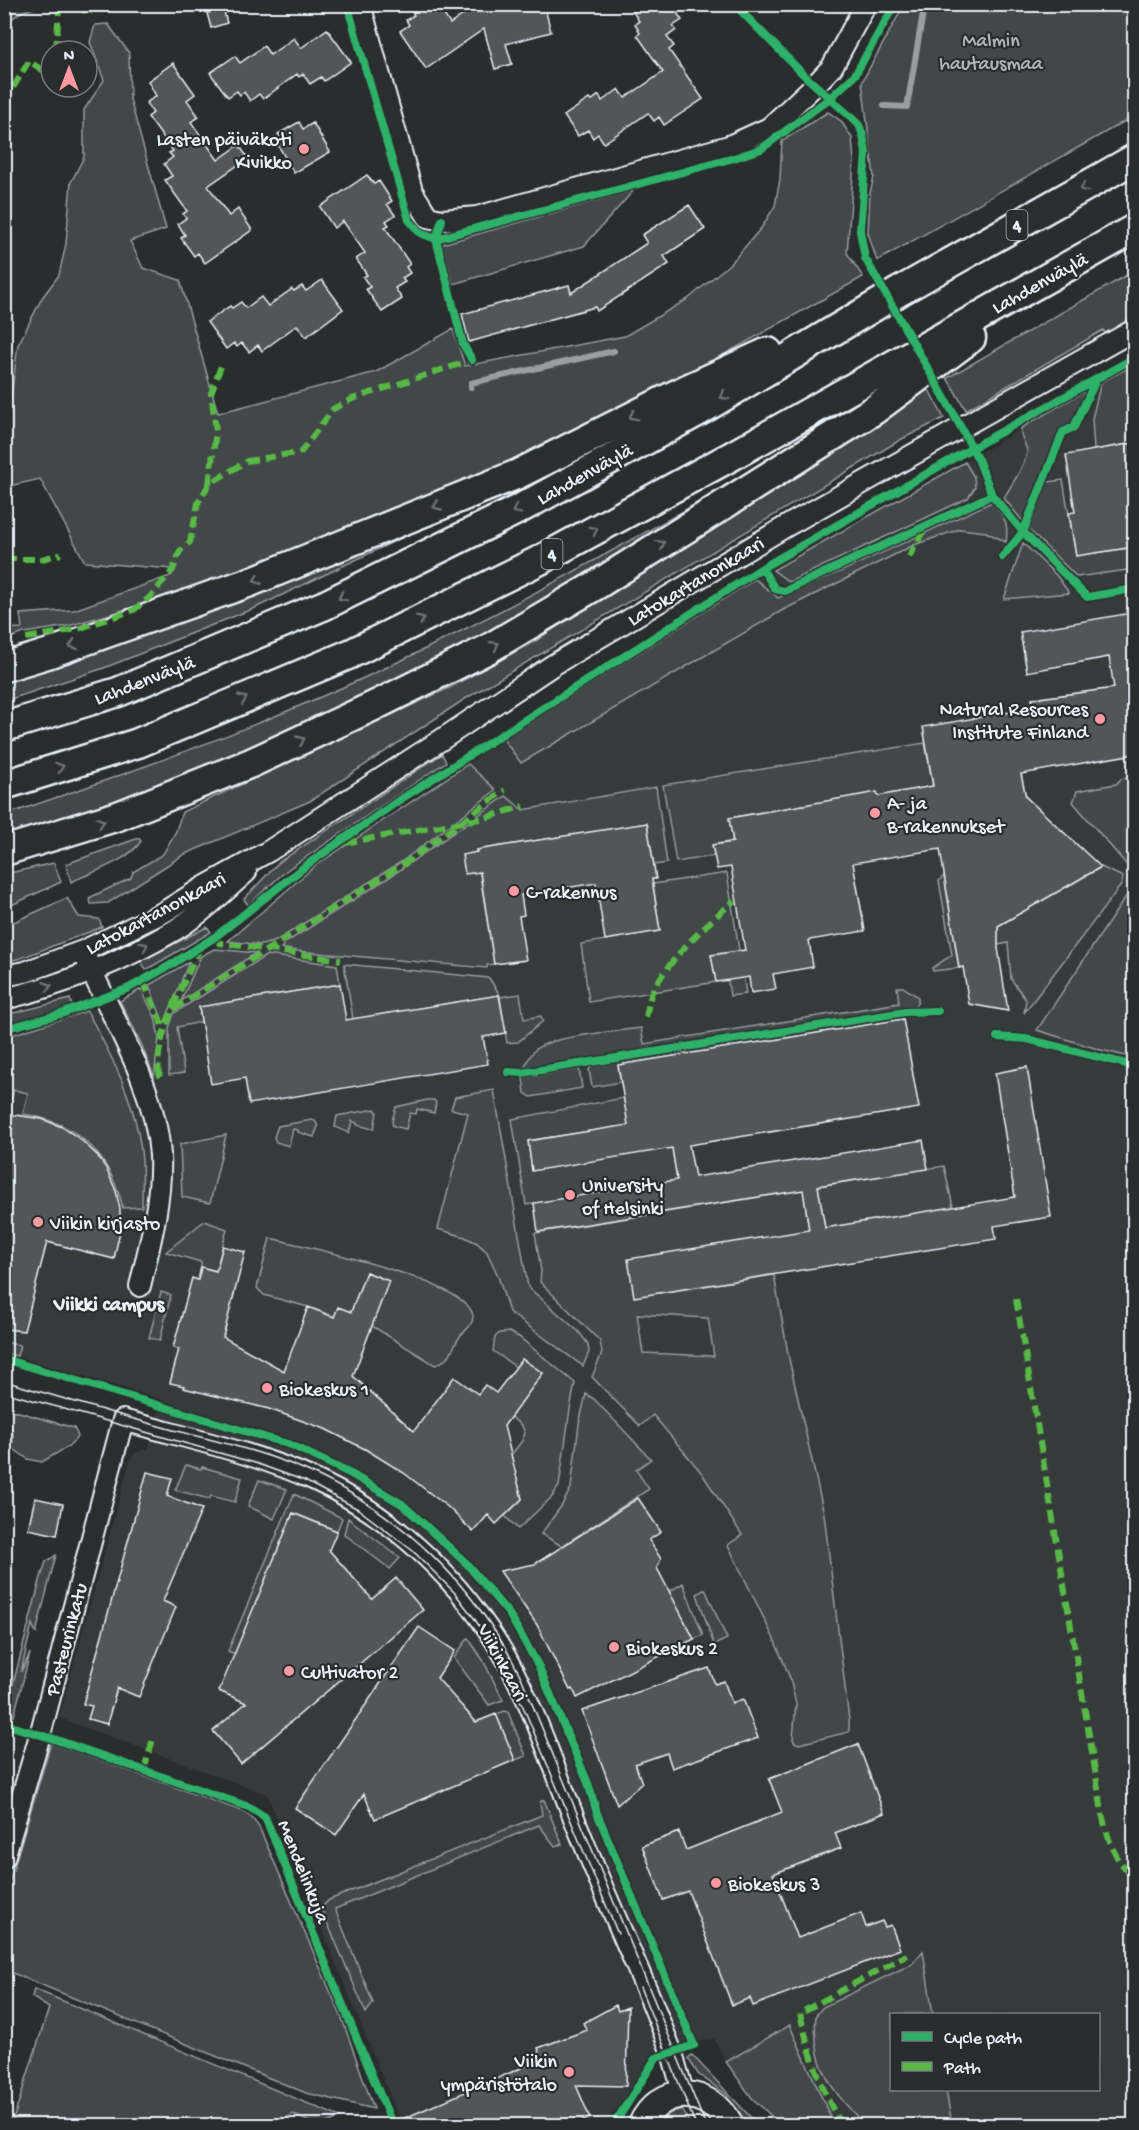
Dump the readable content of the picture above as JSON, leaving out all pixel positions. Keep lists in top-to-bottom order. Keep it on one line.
{"streets":{"highway":["4","Lahdenväylä"],"street":["Latokartanonkaari","Pasteurinkatu","Viikinkaari"],"cycle path":["Mendelinkuja"]},"crossings":[["Pasteurinkatu","Viikinkaari"]],"districts":["Viikki campus"],"parks":["Malmin hautausmaa"],"places":["Lasten päiväkoti Kivikko","Natural Resources Institute Finland","A- ja B-rakennukset","C-rakennus","University of Helsinki","Viikin kirjasto","Biokeskus 1","Biokeskus 2","Cultivator 2","Biokeskus 3","Viikin ympäristötalo"],"legend":["Cycle path","Path"],"north":"top"}
